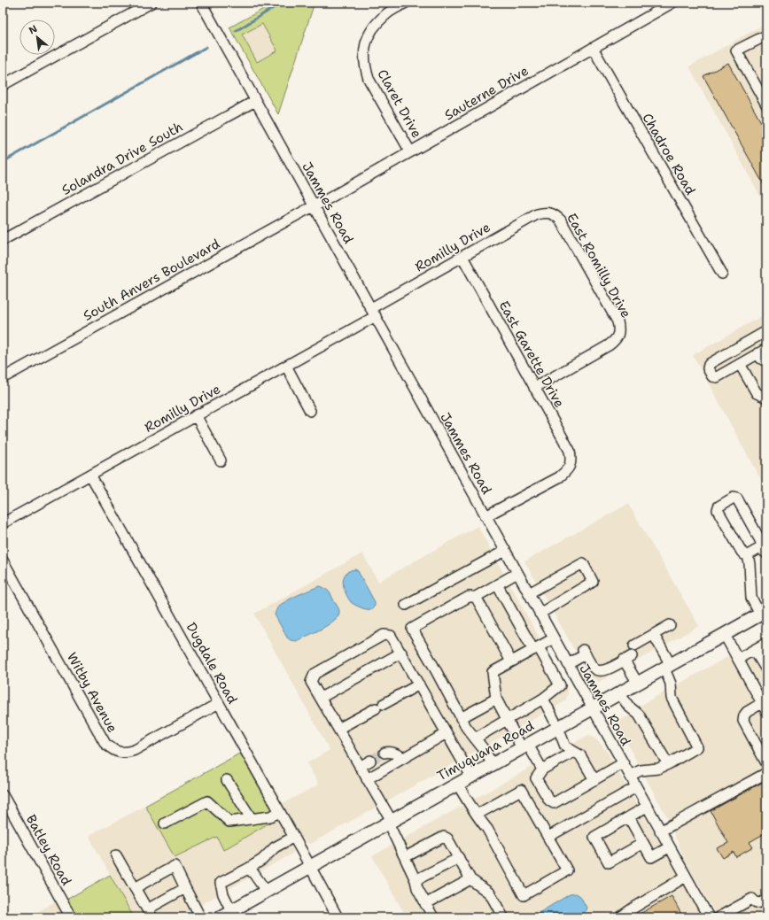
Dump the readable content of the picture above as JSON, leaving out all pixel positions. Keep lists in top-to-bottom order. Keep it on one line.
{"streets":{"main road":["Timuquana Road"],"street":["Sauterne Drive","Claret Drive","Chadroe Road","Solandra Drive South","Jammes Road","Romilly Drive","East Romilly Drive","South Anvers Boulevard","East Garette Drive","Dugdale Road","Witby Avenue","Batley Road"]},"crossings":[["Sauterne Drive","Claret Drive"],["Sauterne Drive","Chadroe Road"],["Sauterne Drive","Jammes Road"],["Sauterne Drive","South Anvers Boulevard"],["Solandra Drive South","Jammes Road"],["Jammes Road","Romilly Drive"],["Jammes Road","South Anvers Boulevard"],["Jammes Road","East Garette Drive"],["Jammes Road","Timuquana Road"],["Romilly Drive","East Romilly Drive"],["Romilly Drive","East Garette Drive"],["Romilly Drive","Dugdale Road"],["East Romilly Drive","East Garette Drive"],["Dugdale Road","Witby Avenue"],["Dugdale Road","Timuquana Road"]],"north":"top left"}
